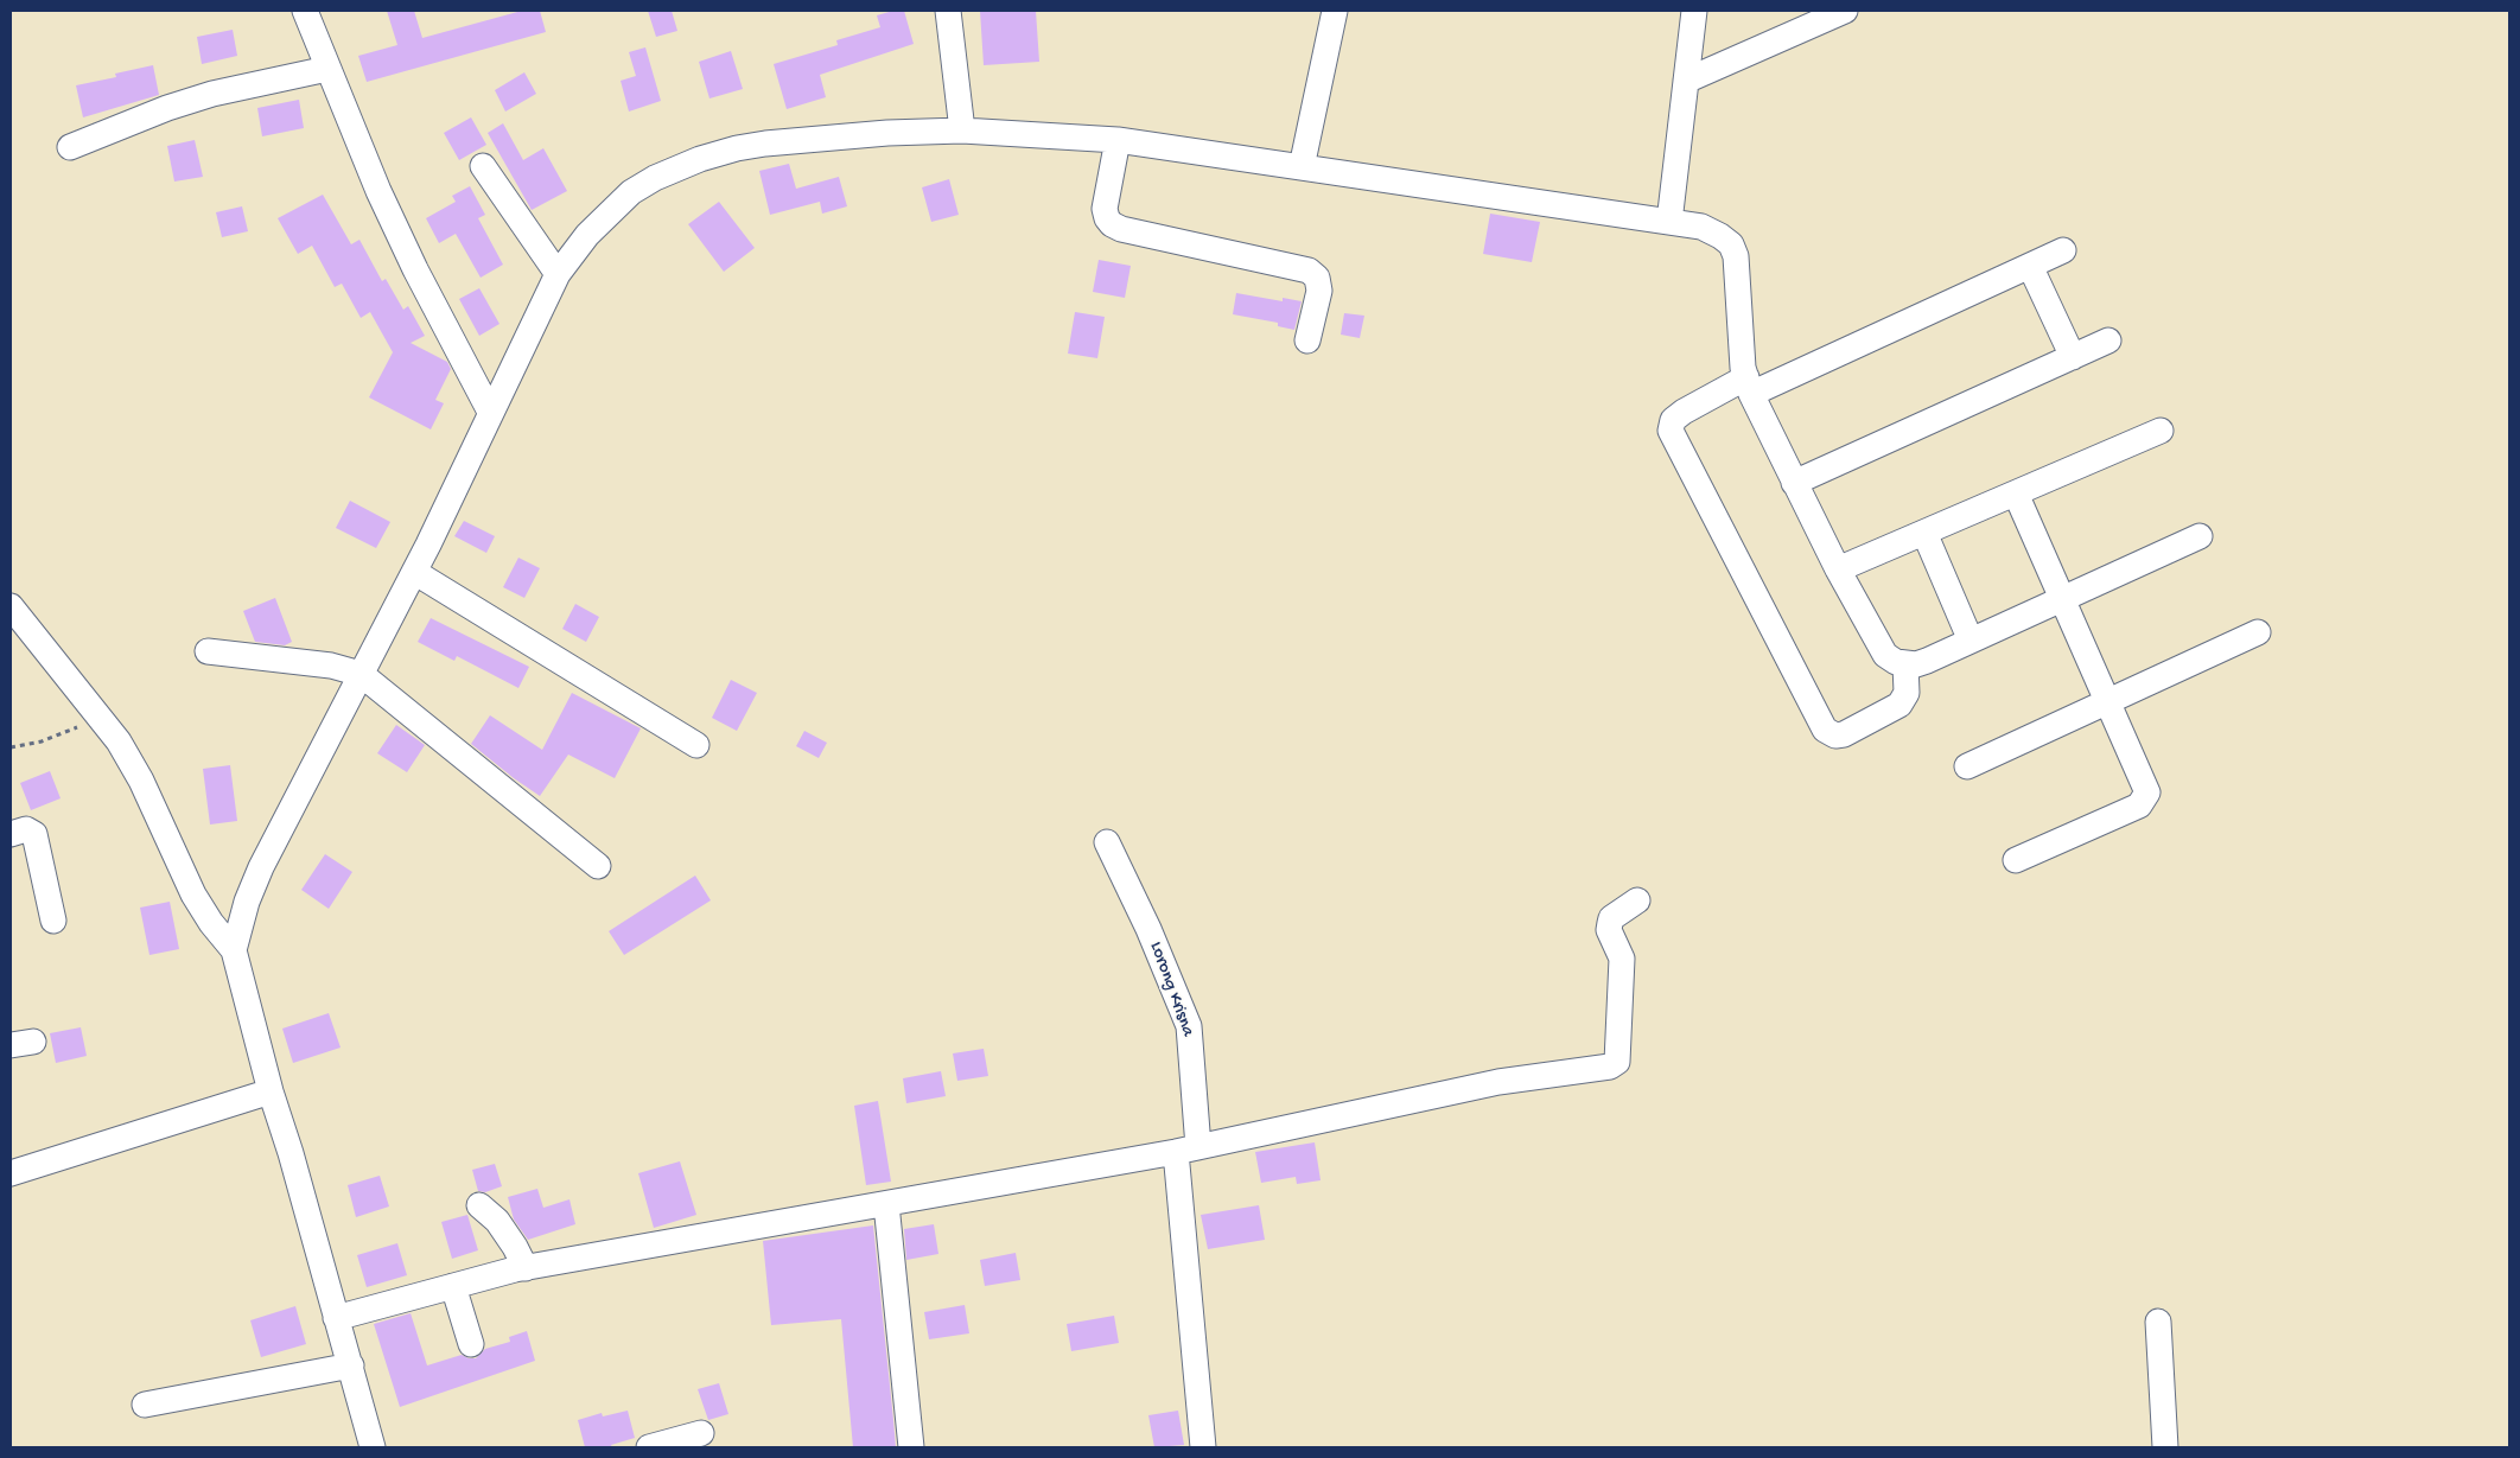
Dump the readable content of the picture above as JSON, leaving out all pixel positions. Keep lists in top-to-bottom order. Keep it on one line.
{"streets":{"street":["Lorong Krisna"]}}
